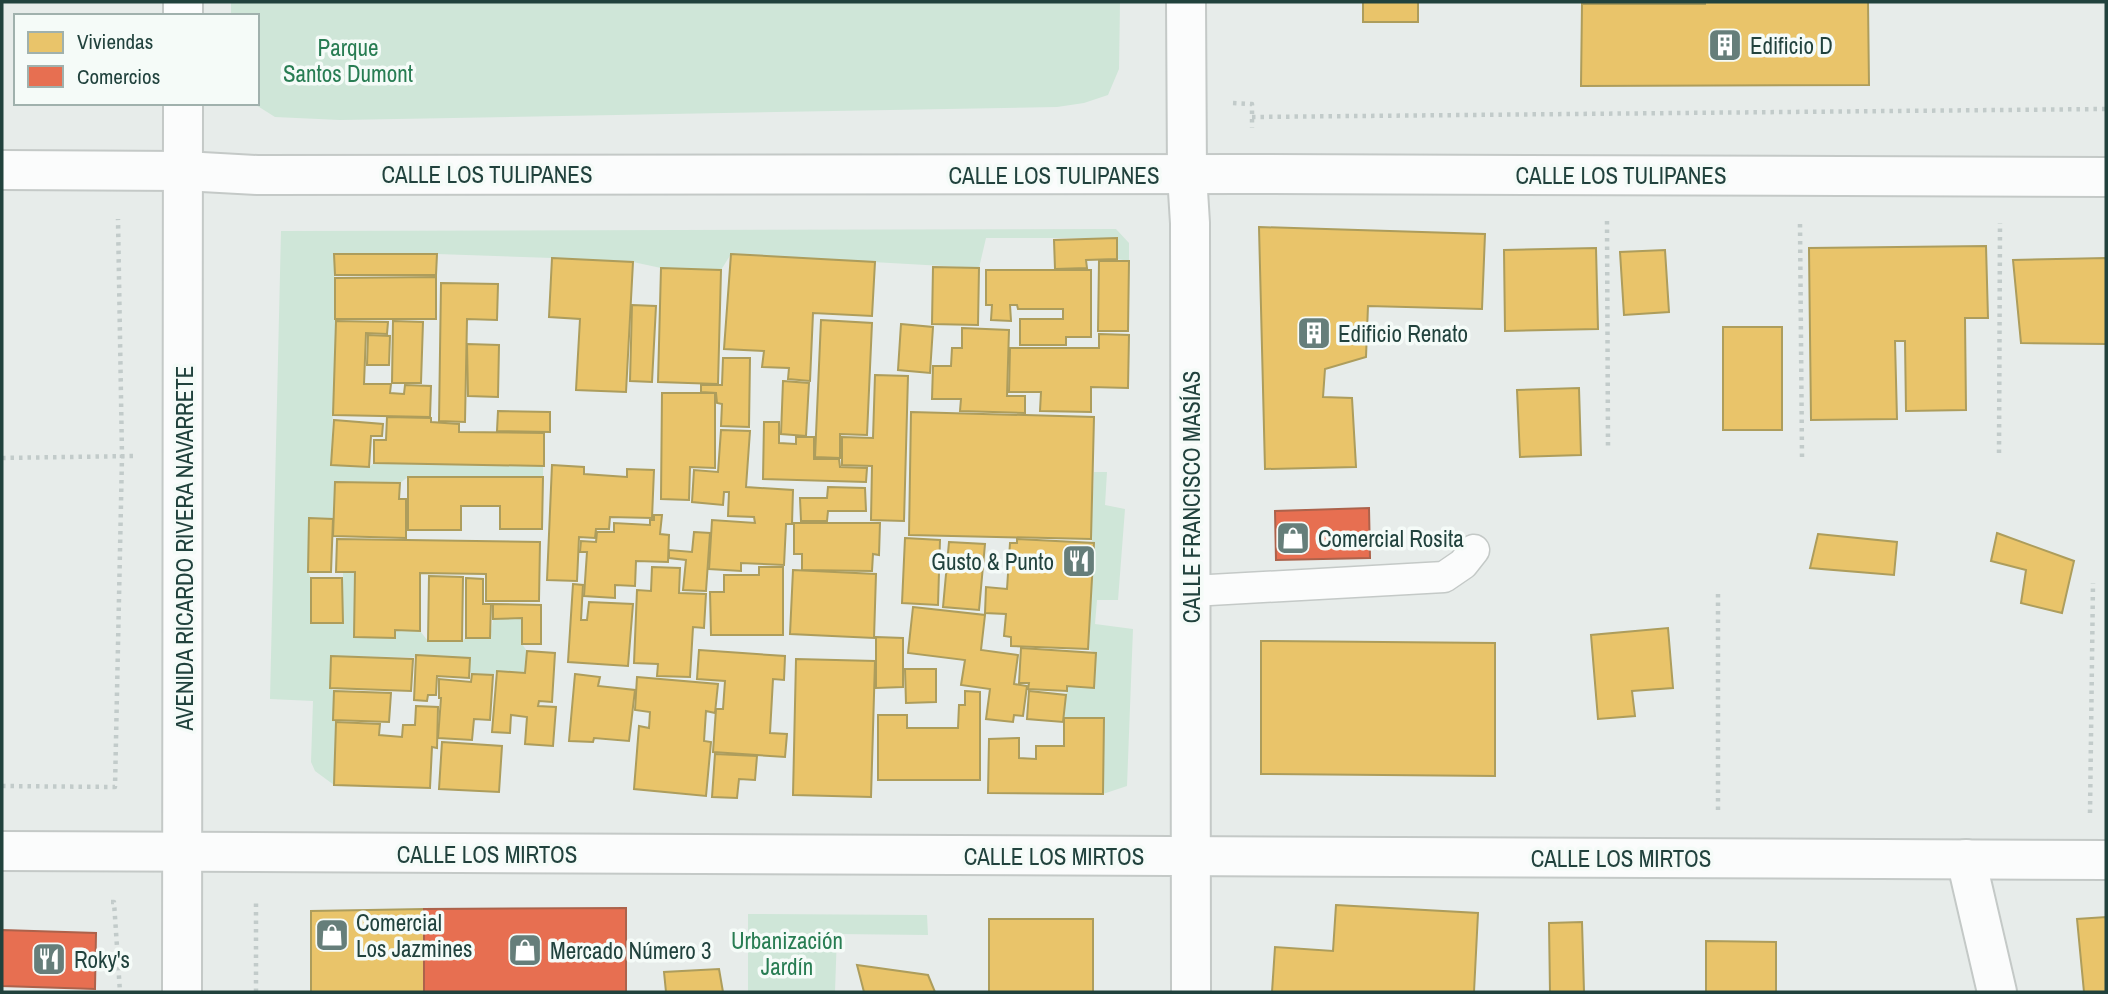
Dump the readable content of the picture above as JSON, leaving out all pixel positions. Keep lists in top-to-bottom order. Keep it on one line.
{"streets":{"street":["CALLE LOS TULIPANES","CALLE FRANCISCO MASÍAS","AVENIDA RICARDO RIVERA NAVARRETE","CALLE LOS MIRTOS"]},"crossings":[["CALLE LOS TULIPANES","CALLE FRANCISCO MASÍAS"],["CALLE LOS TULIPANES","AVENIDA RICARDO RIVERA NAVARRETE"],["CALLE FRANCISCO MASÍAS","CALLE LOS MIRTOS"],["AVENIDA RICARDO RIVERA NAVARRETE","CALLE LOS MIRTOS"]],"parks":["Parque Santos Dumont","Urbanización Jardín"],"places":{"building":["Edificio D","Edificio Renato"],"shop":["Comercial Rosita","Comercial Los Jazmines","Mercado Número 3"],"restaurant":["Gusto & Punto","Roky's"]},"legend":["Viviendas","Comercios"]}
